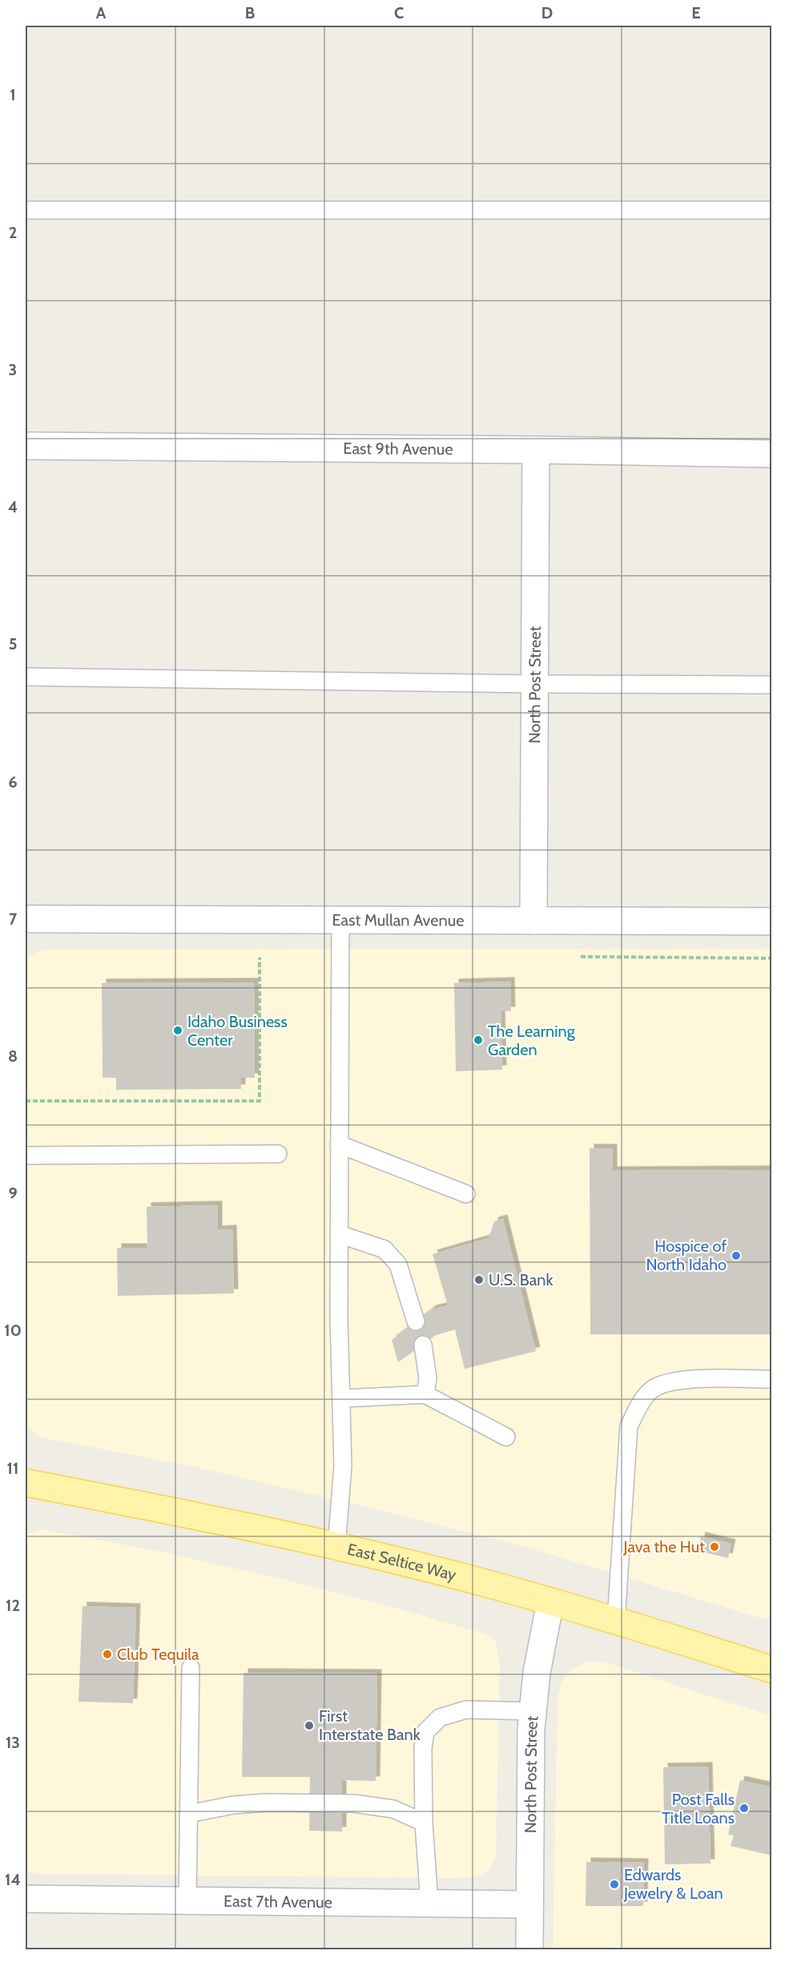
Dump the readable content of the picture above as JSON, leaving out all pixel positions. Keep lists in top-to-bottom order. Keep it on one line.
{"streets":{"main road":["East Seltice Way"],"street":["East 9th Avenue","North Post Street","East Mullan Avenue","East 7th Avenue"]},"crossings":[["East 9th Avenue","North Post Street"],["North Post Street","East Mullan Avenue"],["North Post Street","East Seltice Way"],["North Post Street","East 7th Avenue"]],"places":["Idaho Business Center","The Learning Garden","Hospice of North Idaho","U.S. Bank","Java the Hut","Club Tequila","First Interstate Bank","Post Falls Title Loans","Edwards Jewelry & Loan"],"grid":{"columns":["A","B","C","D","E"],"rows":["1","2","3","4","5","6","7","8","9","10","11","12","13","14"]}}
